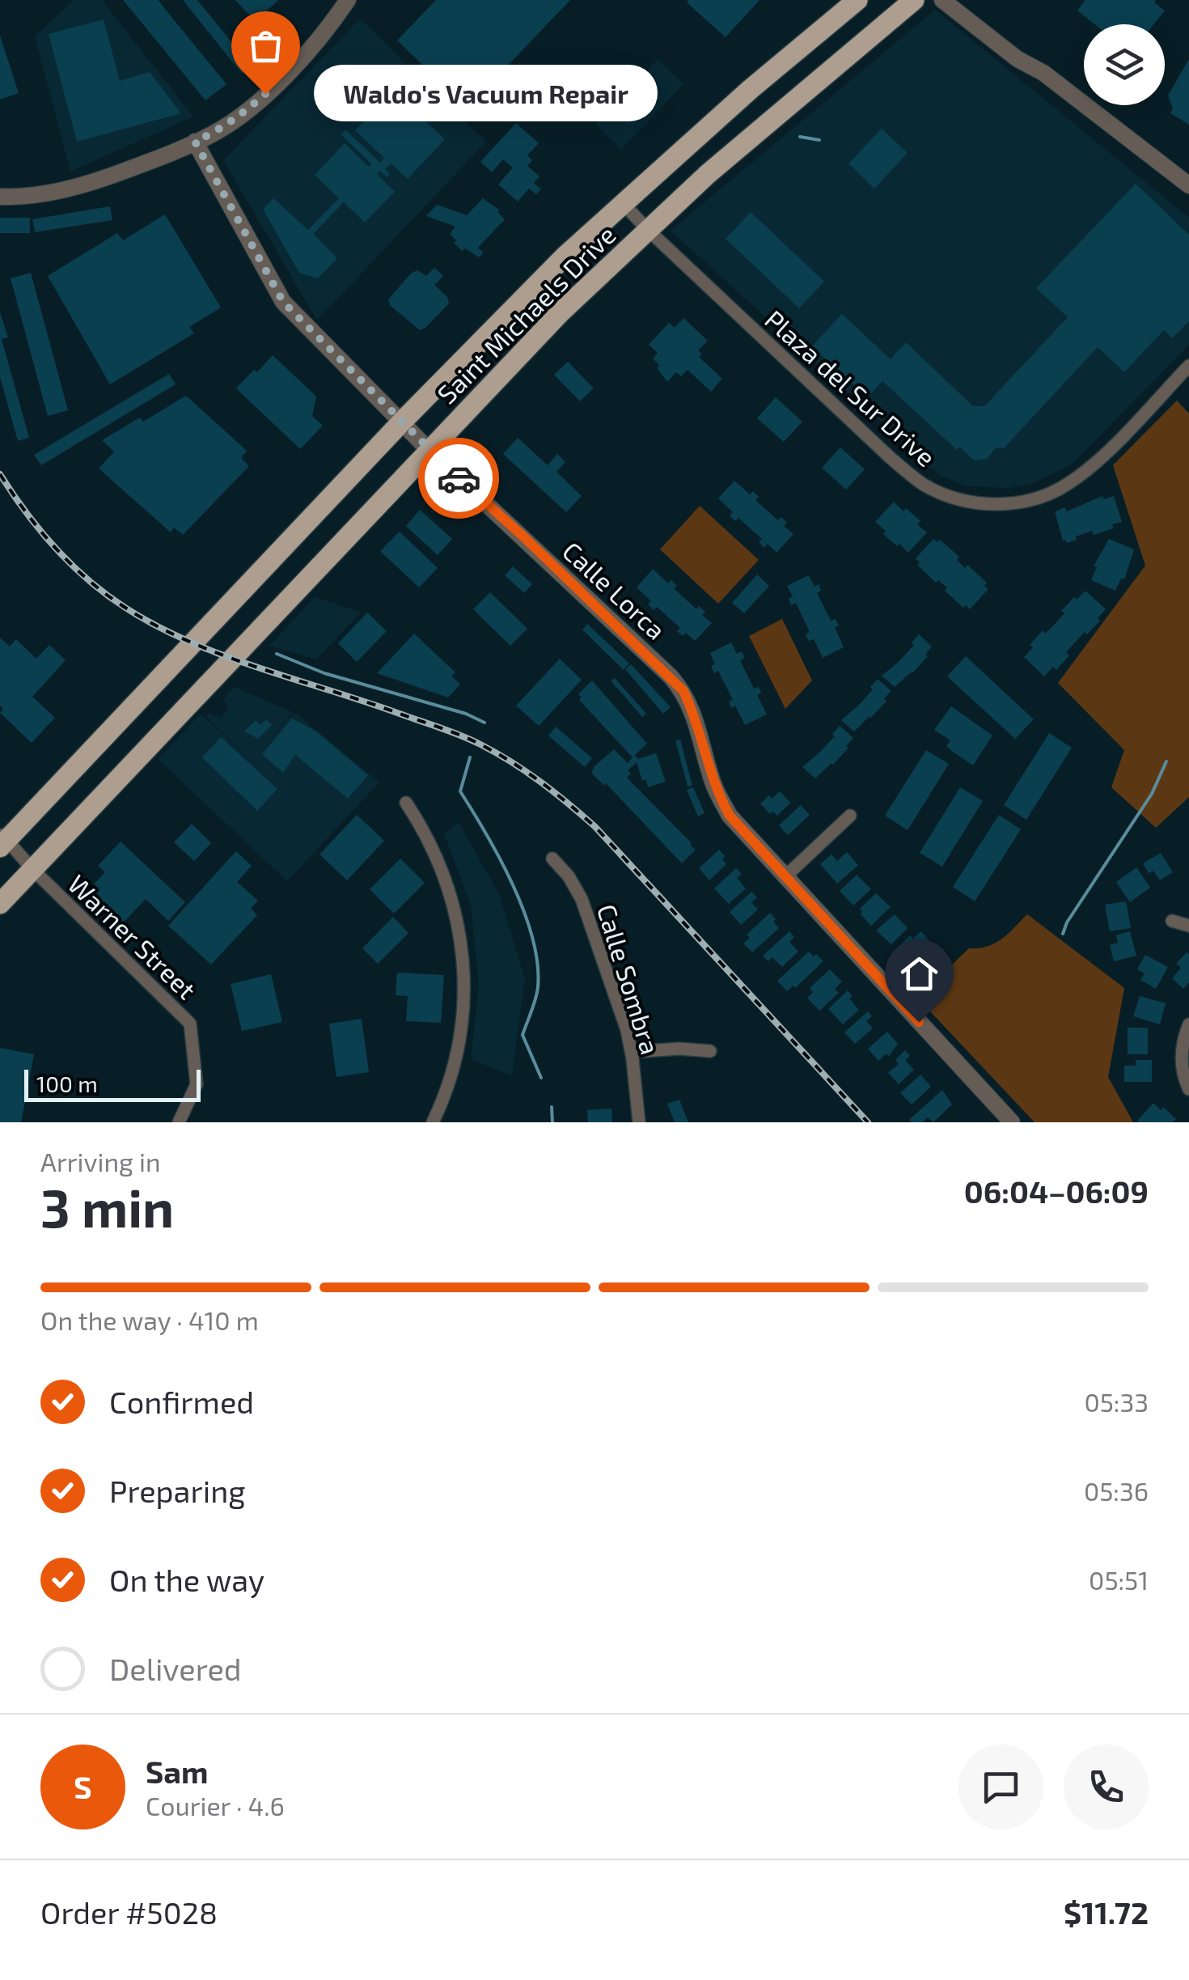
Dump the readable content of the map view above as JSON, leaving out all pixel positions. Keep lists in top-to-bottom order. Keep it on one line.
{"streets":{"main road":["Saint Michaels Drive"],"street":["Plaza del Sur Drive","Calle Lorca","Warner Street","Calle Sombra"]},"crossings":[["Saint Michaels Drive","Plaza del Sur Drive"],["Saint Michaels Drive","Calle Lorca"],["Saint Michaels Drive","Warner Street"]],"places":["Waldo's Vacuum Repair"],"scale_bar":"100 m","page":{"bubble":"Waldo's Vacuum Repair","scale":"100 m","heading":["3 min","Arriving in","06:04–06:09"],"panel":["Sam","Courier · 4.6","Order #5028","$11.72"],"bar":"On the way · 410 m","list":[["Confirmed","05:33"],["Preparing","05:36"],["On the way","05:51"],"Delivered"],"round":"S"}}
